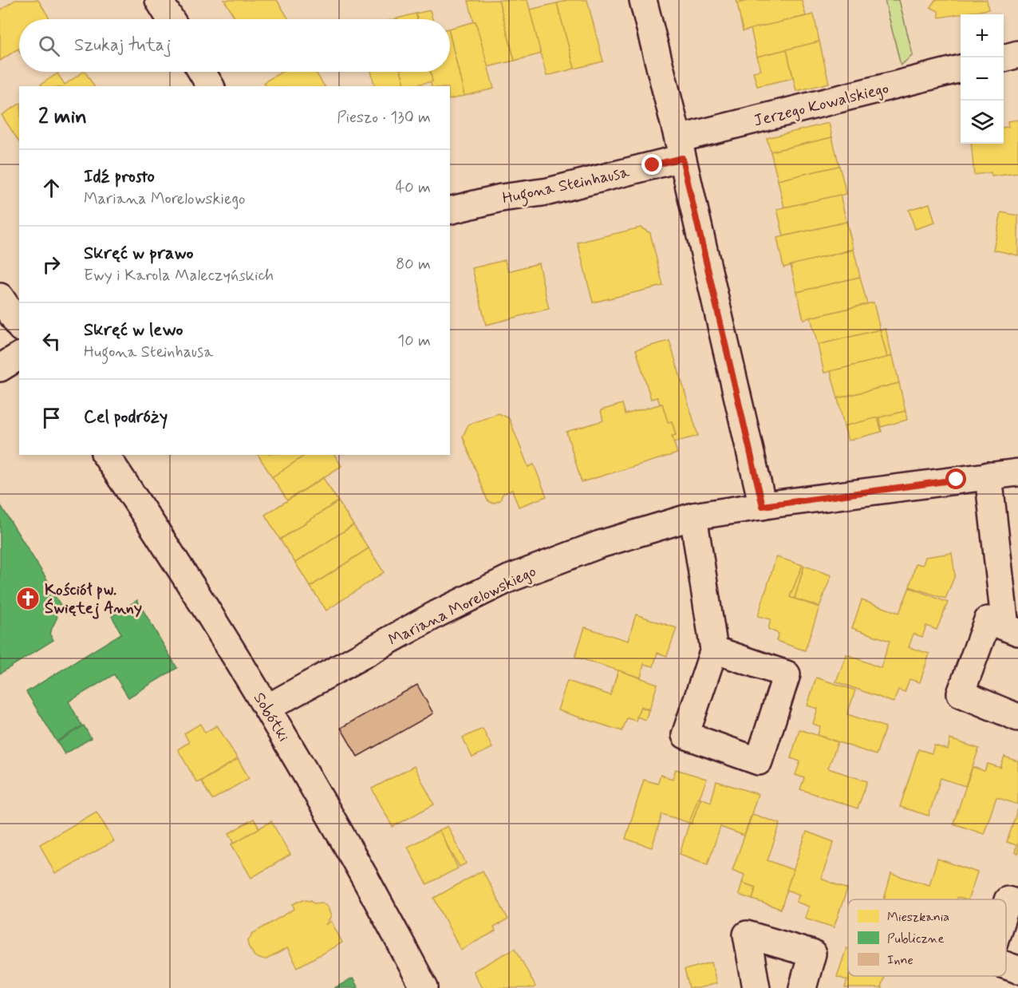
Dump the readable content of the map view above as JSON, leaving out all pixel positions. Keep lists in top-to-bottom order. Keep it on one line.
{"streets":{"street":["Jerzego Kowalskiego","Hugona Steinhausa","Mariana Morelowskiego","Sobótki"]},"crossings":[["Jerzego Kowalskiego","Hugona Steinhausa"],["Mariana Morelowskiego","Sobótki"]],"places":{"church":["Kościół pw. Świętej Anny"]},"legend":["Mieszkania","Publiczne","Inne"],"page":{"map_buttons":["+","−"],"search":"Szukaj tutaj","heading":["2 min","Pieszo · 130 m"],"list":[["Idź prosto","Mariana Morelowskiego","40 m"],["Skręć w prawo","Ewy i Karola Maleczyńskich","80 m"],["Skręć w lewo","Hugona Steinhausa","10 m"],"Cel podróży"]}}
